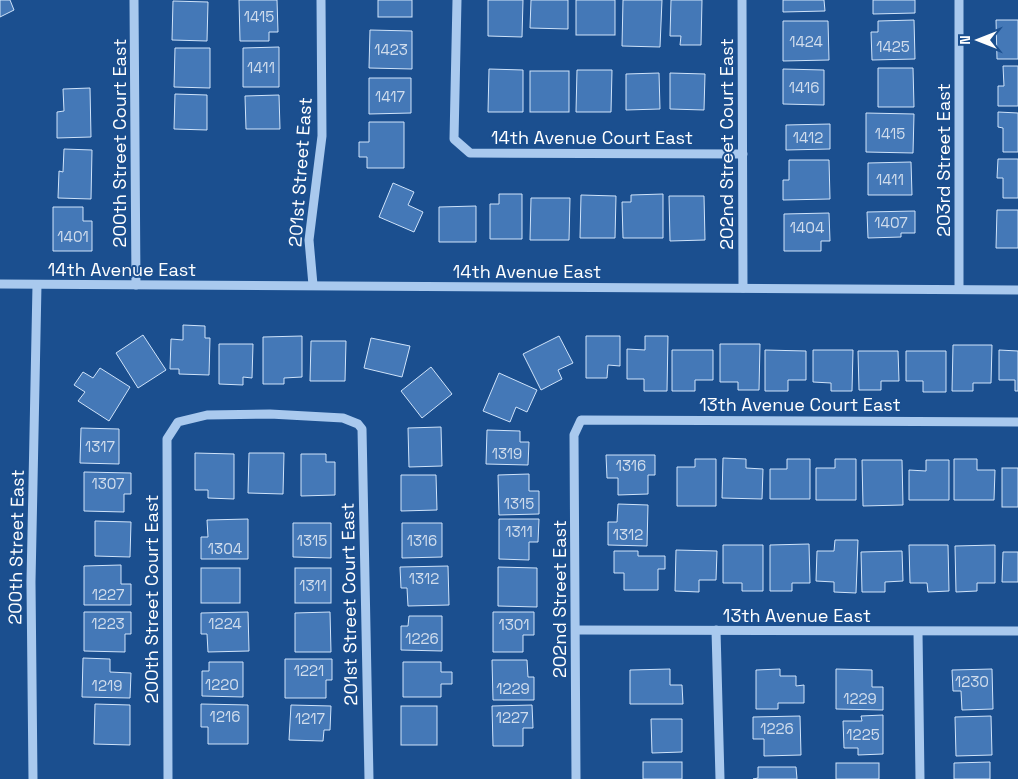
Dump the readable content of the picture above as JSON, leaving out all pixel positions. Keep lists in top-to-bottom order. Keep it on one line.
{"streets":{"street":["14th Avenue Court East","200th Street Court East","202nd Street Court East","203rd Street East","201st Street East","14th Avenue East","13th Avenue Court East","200th Street East","202nd Street East","201st Street Court East","13th Avenue East"]},"crossings":[["14th Avenue Court East","202nd Street Court East"],["200th Street Court East","14th Avenue East"],["200th Street Court East","201st Street Court East"],["202nd Street Court East","14th Avenue East"],["203rd Street East","14th Avenue East"],["201st Street East","14th Avenue East"],["14th Avenue East","200th Street East"],["13th Avenue Court East","202nd Street East"],["202nd Street East","13th Avenue East"]],"house_numbers":["1415","1424","1425","1423","1411","1416","1417","1415","1412","1411","1407","1404","1401","1317","1319","1316","1307","1315","1311","1312","1315","1316","1304","1312","1311","1227","1223","1224","1301","1226","1221","1230","1220","1219","1229","1229","1216","1227","1217","1226","1225"],"north":"left"}
